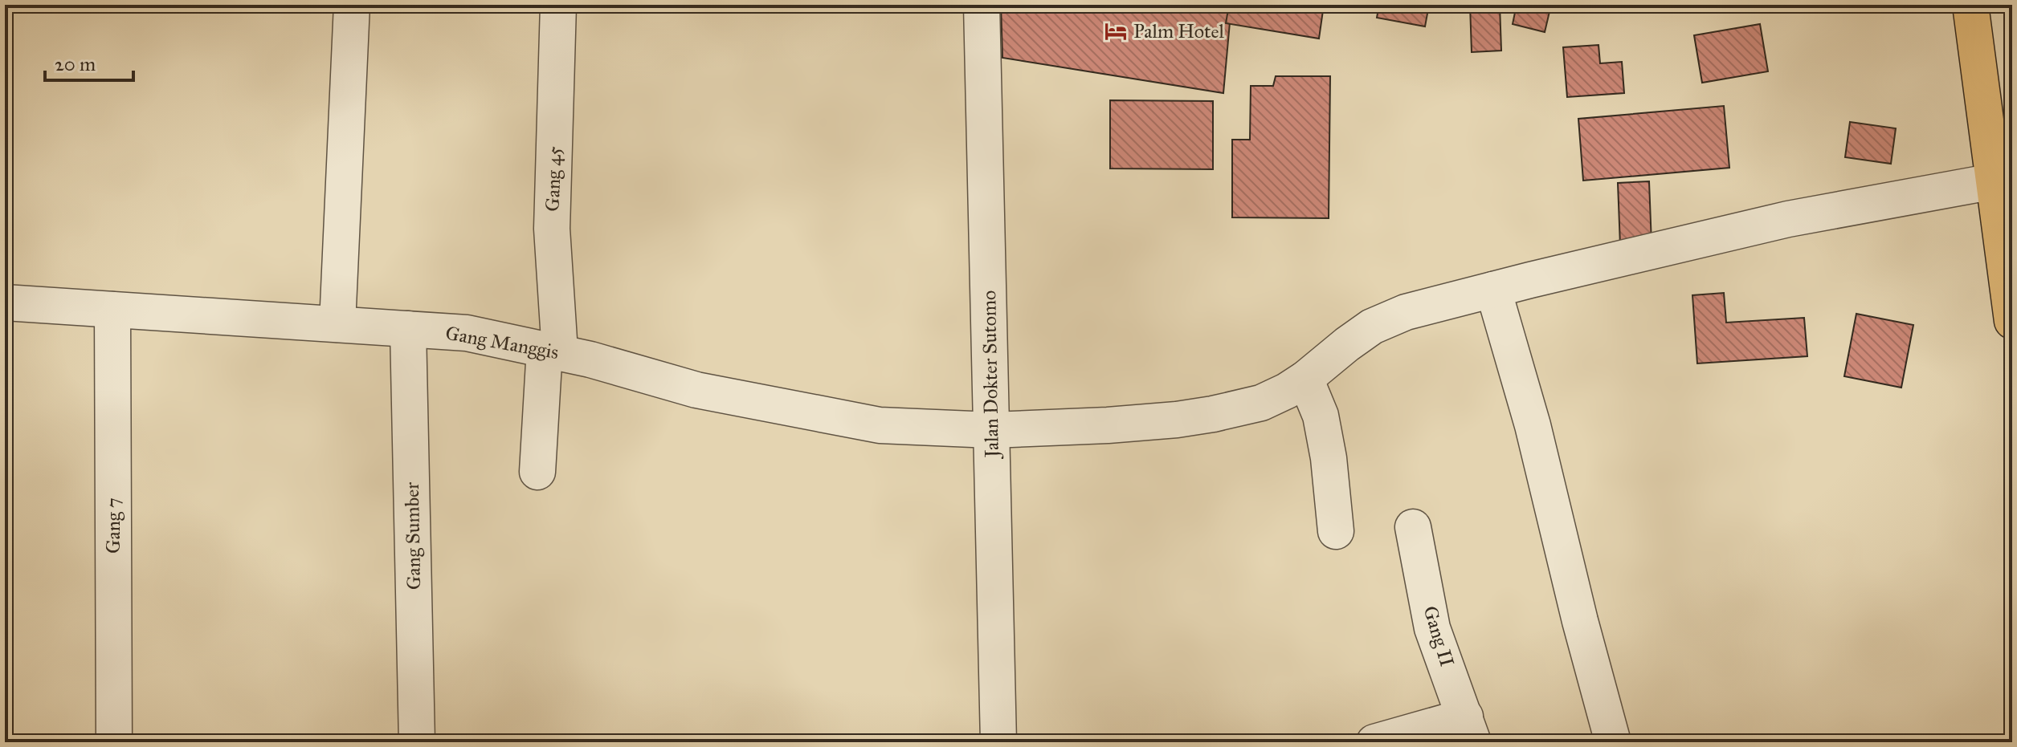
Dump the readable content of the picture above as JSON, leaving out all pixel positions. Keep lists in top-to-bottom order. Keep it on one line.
{"streets":{"street":["Gang 45","Gang Manggis","Jalan Dokter Sutomo","Gang 7","Gang Sumber","Gang II"]},"crossings":[["Gang 45","Gang Manggis"],["Gang Manggis","Jalan Dokter Sutomo"],["Gang Manggis","Gang 7"],["Gang Manggis","Gang Sumber"]],"places":{"hotel":["Palm Hotel"]},"scale_bar":"20 m"}
